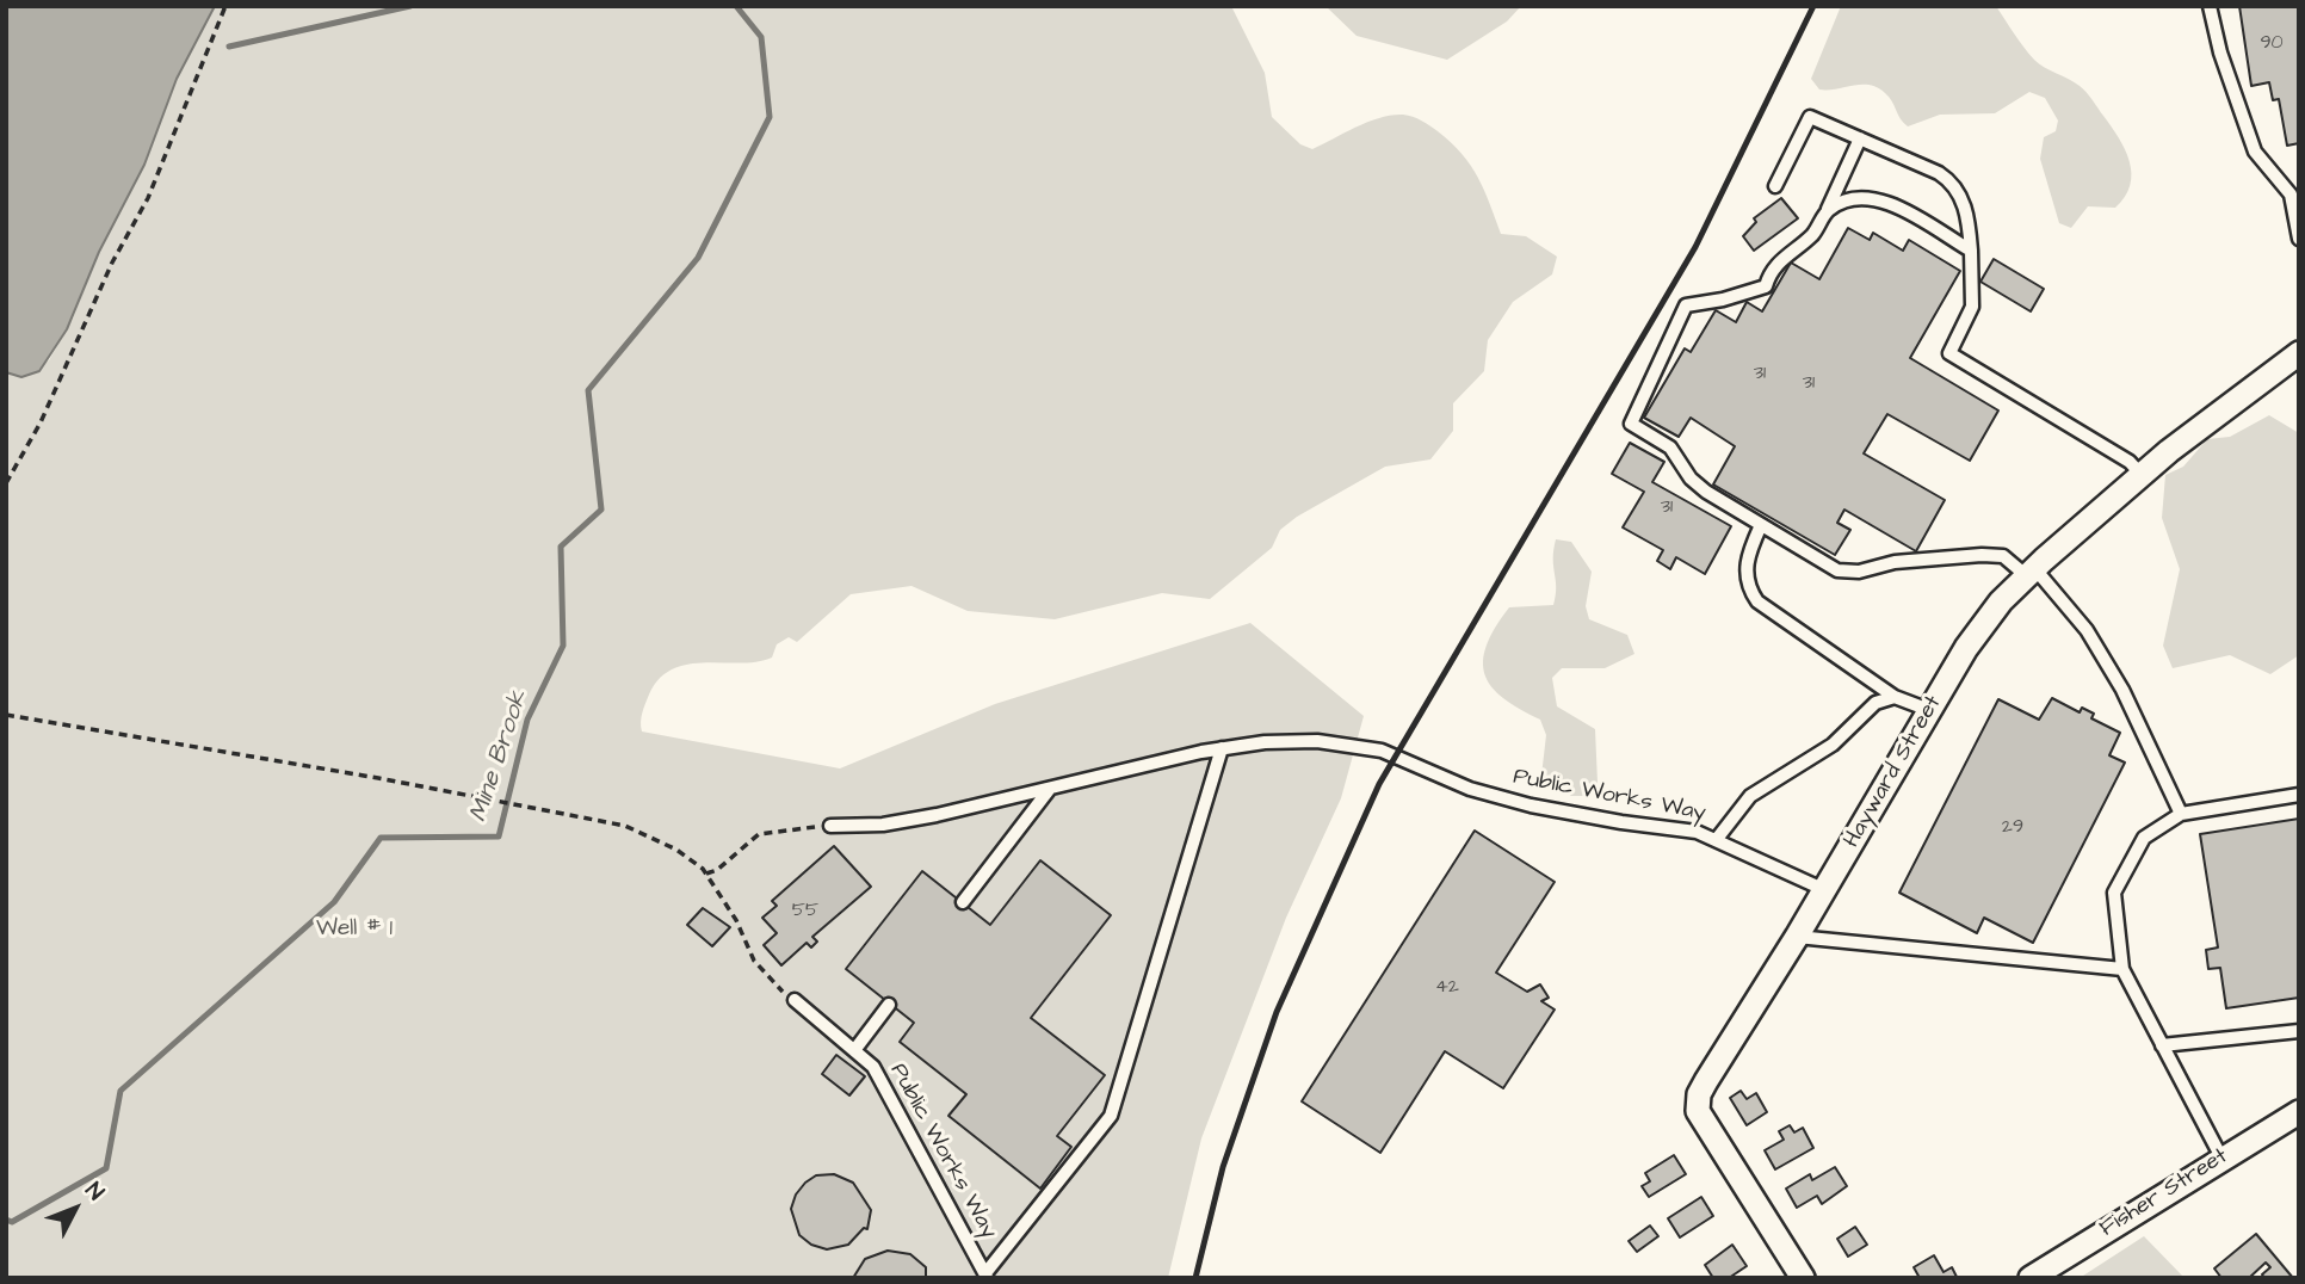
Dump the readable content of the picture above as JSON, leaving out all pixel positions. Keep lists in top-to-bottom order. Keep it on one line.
{"streets":{"street":["Hayward Street","Fisher Street"],"lane":["Public Works Way"]},"crossings":[["Hayward Street","Public Works Way"]],"water":["Mine Brook"],"parks":["Well # 1"],"house_numbers":["90","31","31","31","29","55","42"],"north":"top right"}
